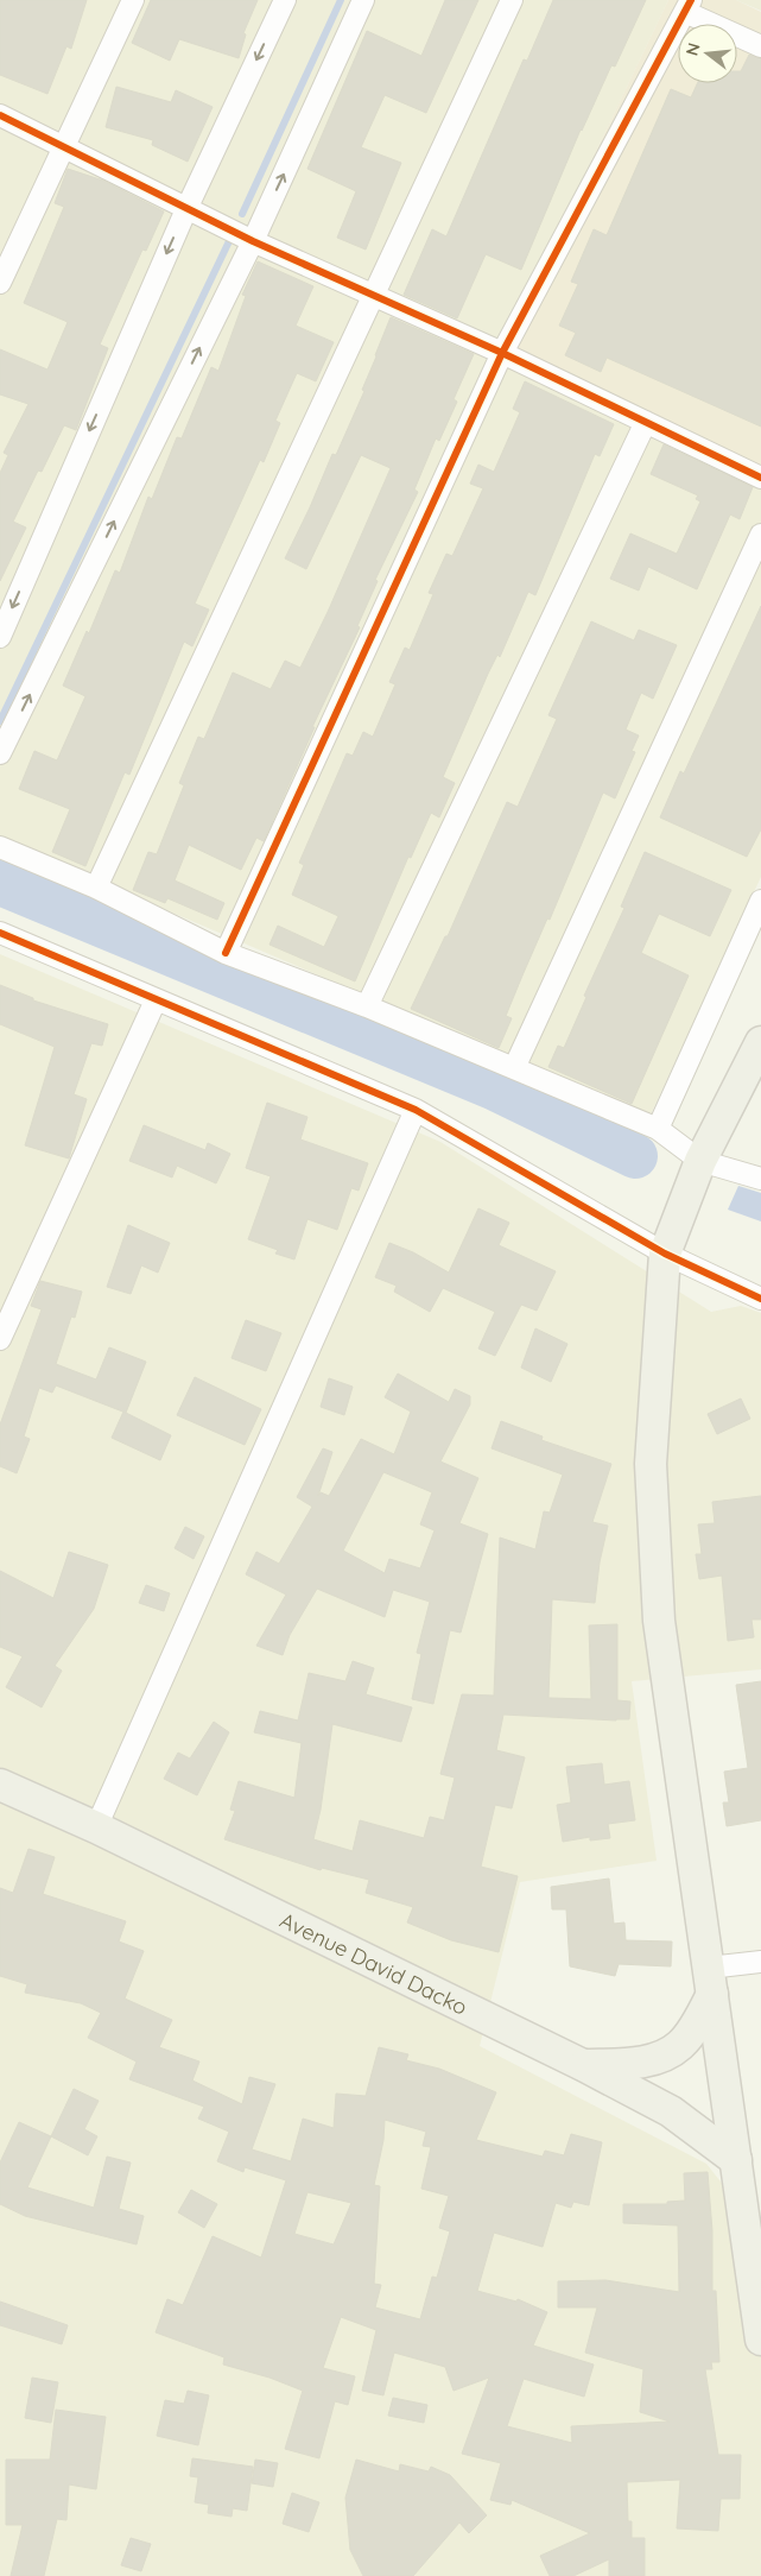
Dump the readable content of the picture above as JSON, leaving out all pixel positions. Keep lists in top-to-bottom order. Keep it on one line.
{"streets":{"main road":["Avenue David Dacko"]},"north":"left"}
